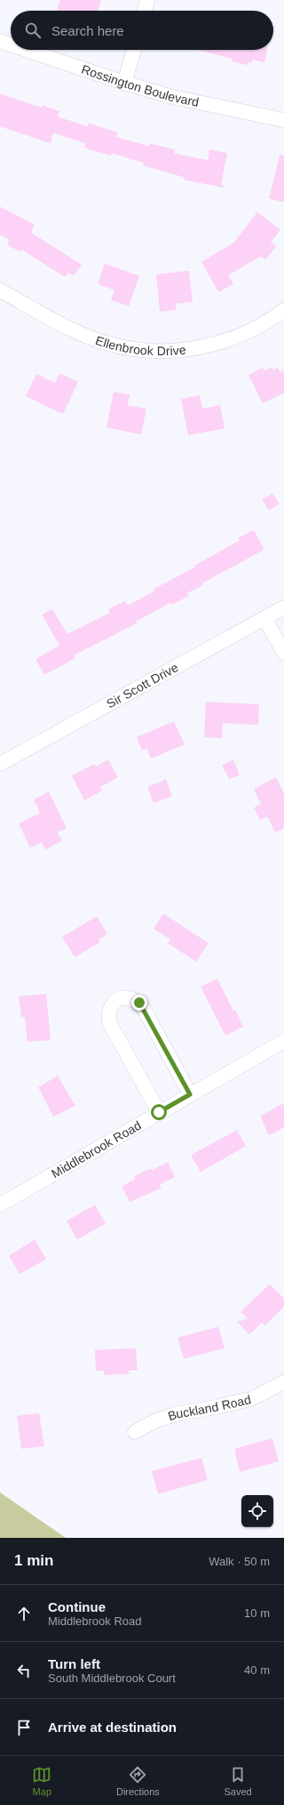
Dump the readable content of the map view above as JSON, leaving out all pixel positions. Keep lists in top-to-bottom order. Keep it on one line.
{"streets":{"street":["Rossington Boulevard","Ellenbrook Drive","Sir Scott Drive","Middlebrook Road","Buckland Road"]},"page":{"search":"Search here","heading":["1 min","Walk · 50 m"],"list":[["Continue","Middlebrook Road","10 m"],["Turn left","South Middlebrook Court","40 m"],"Arrive at destination"],"nav":["Map","Directions","Saved"]}}
